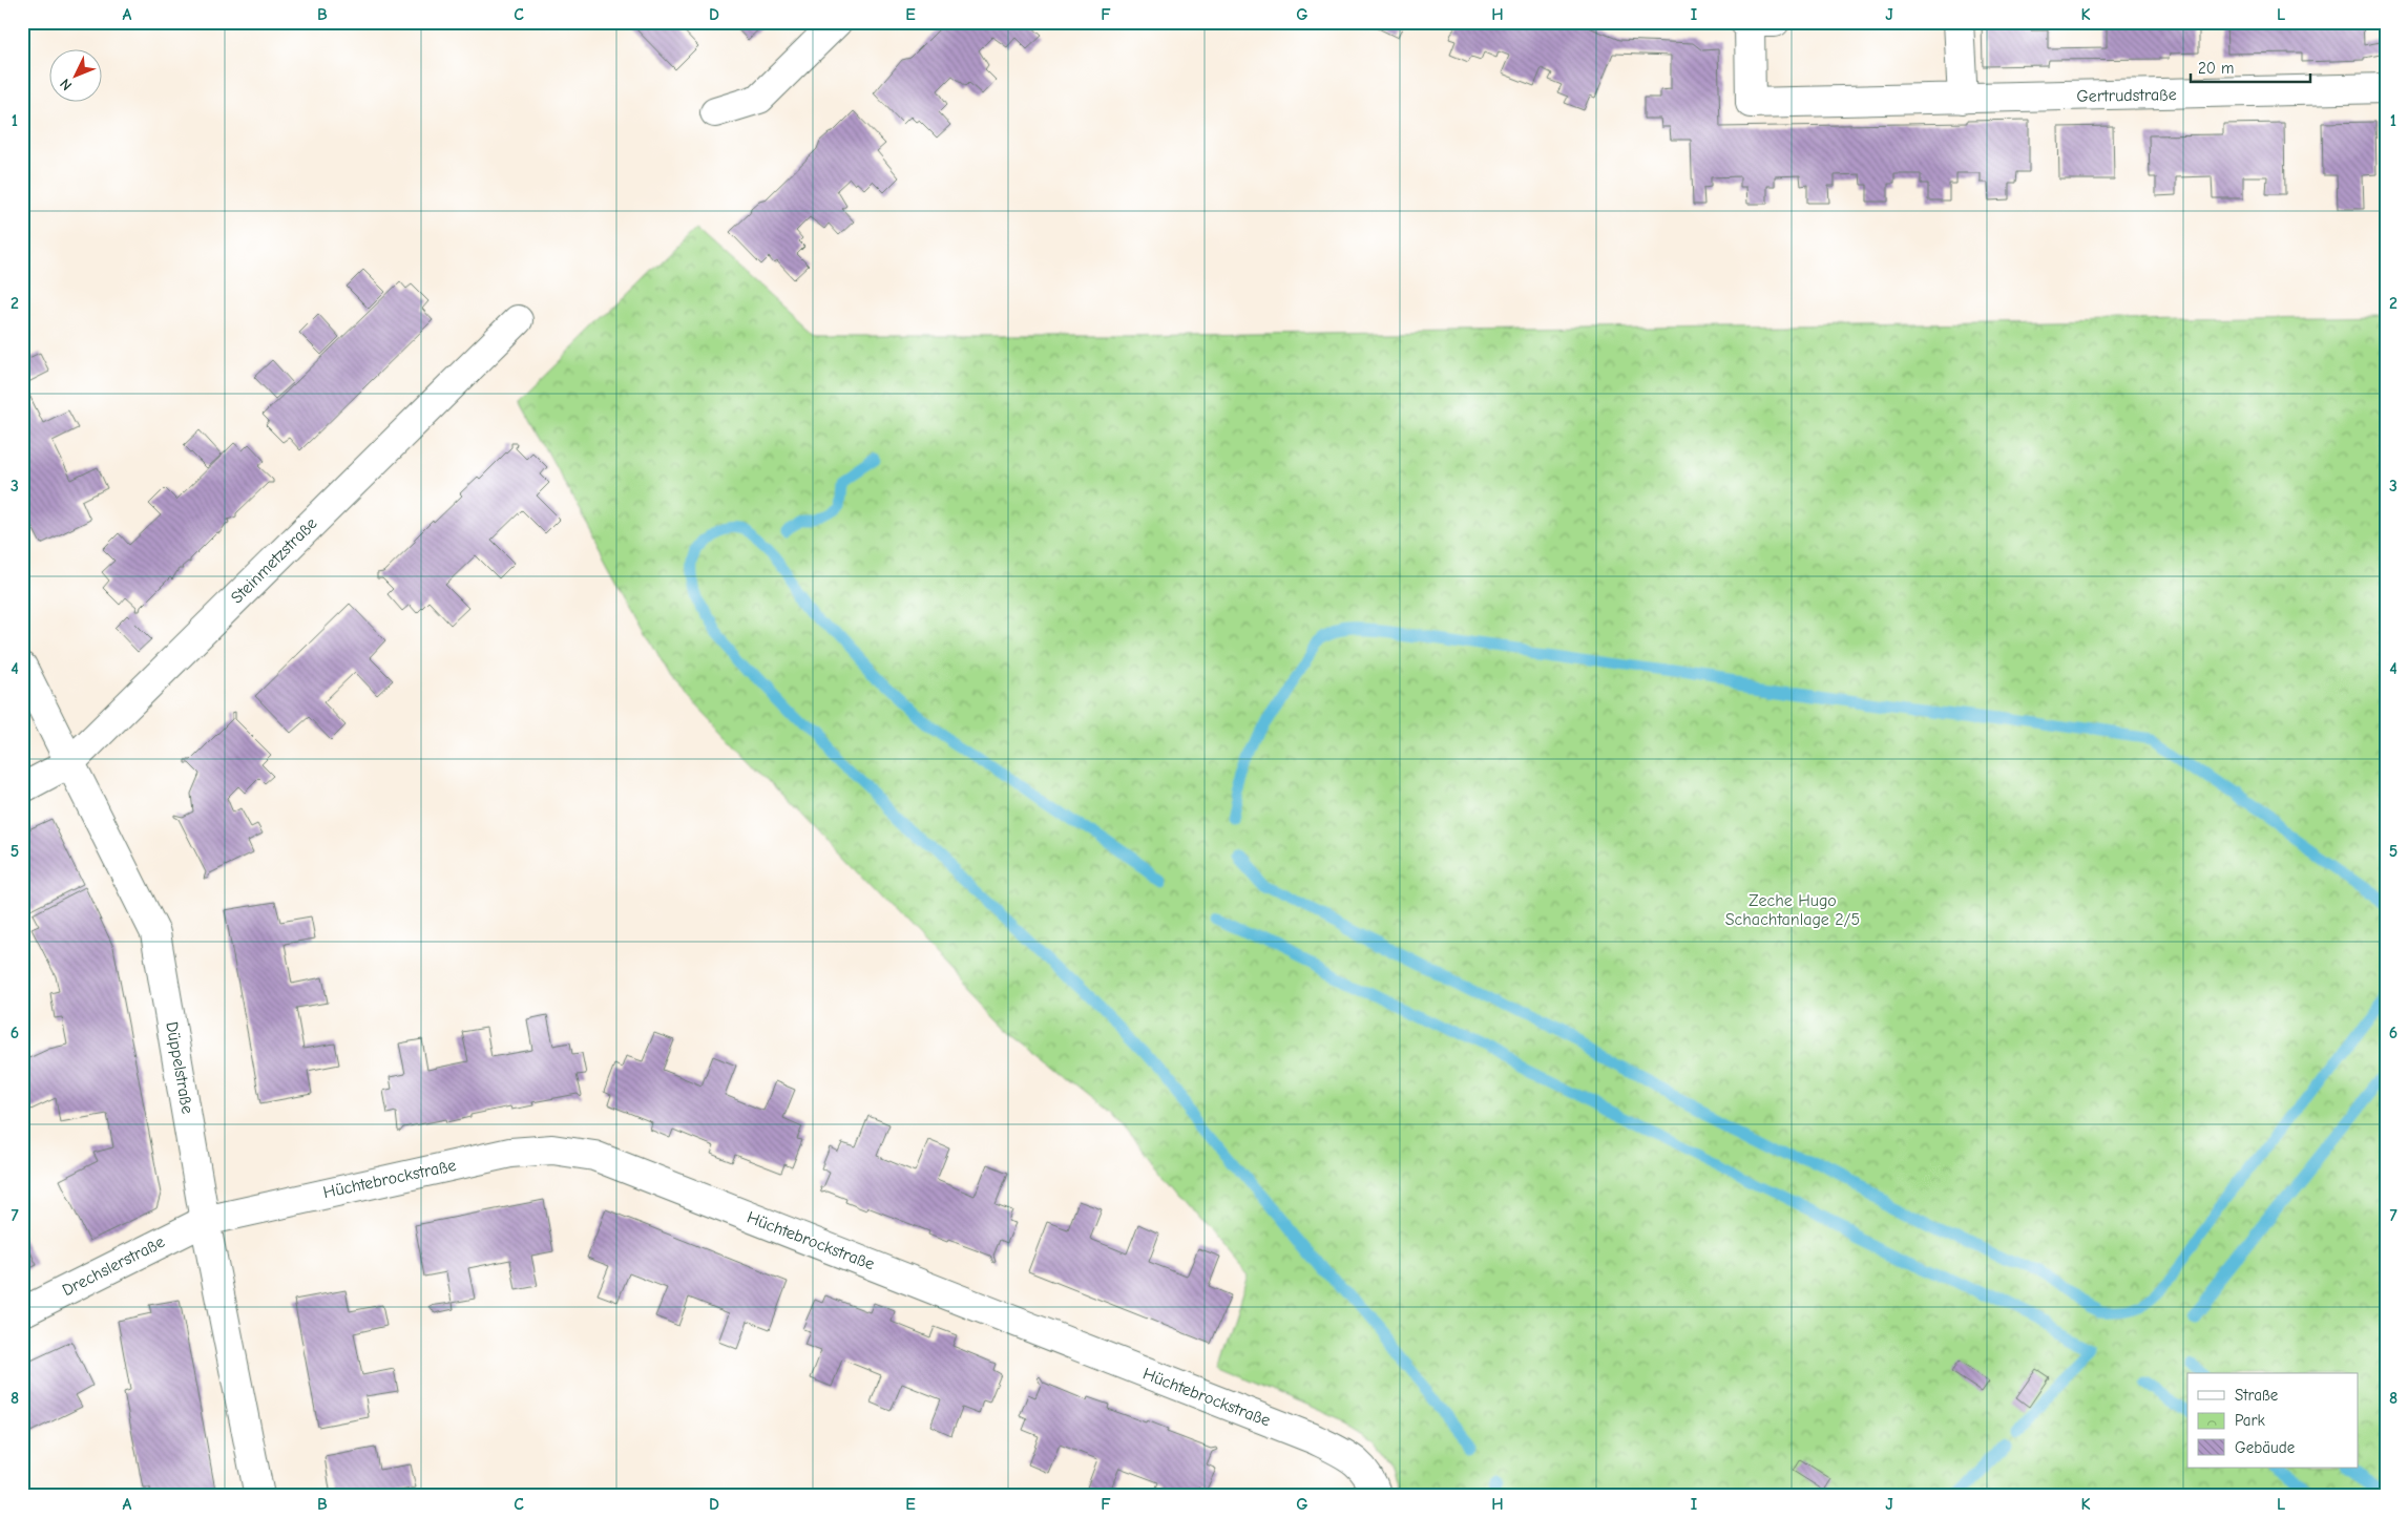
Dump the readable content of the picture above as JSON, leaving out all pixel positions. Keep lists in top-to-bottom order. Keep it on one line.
{"streets":{"street":["Gertrudstraße","Steinmetzstraße","Düppelstraße","Hüchtebrockstraße","Drechslerstraße"]},"crossings":[["Steinmetzstraße","Düppelstraße"],["Düppelstraße","Hüchtebrockstraße"],["Düppelstraße","Drechslerstraße"],["Hüchtebrockstraße","Drechslerstraße"]],"parks":["Zeche Hugo Schachtanlage 2/5"],"legend":["Straße","Park","Gebäude"],"scale_bar":"20 m","north":"bottom left","grid":{"columns":["A","B","C","D","E","F","G","H","I","J","K","L"],"rows":["1","2","3","4","5","6","7","8"]}}
